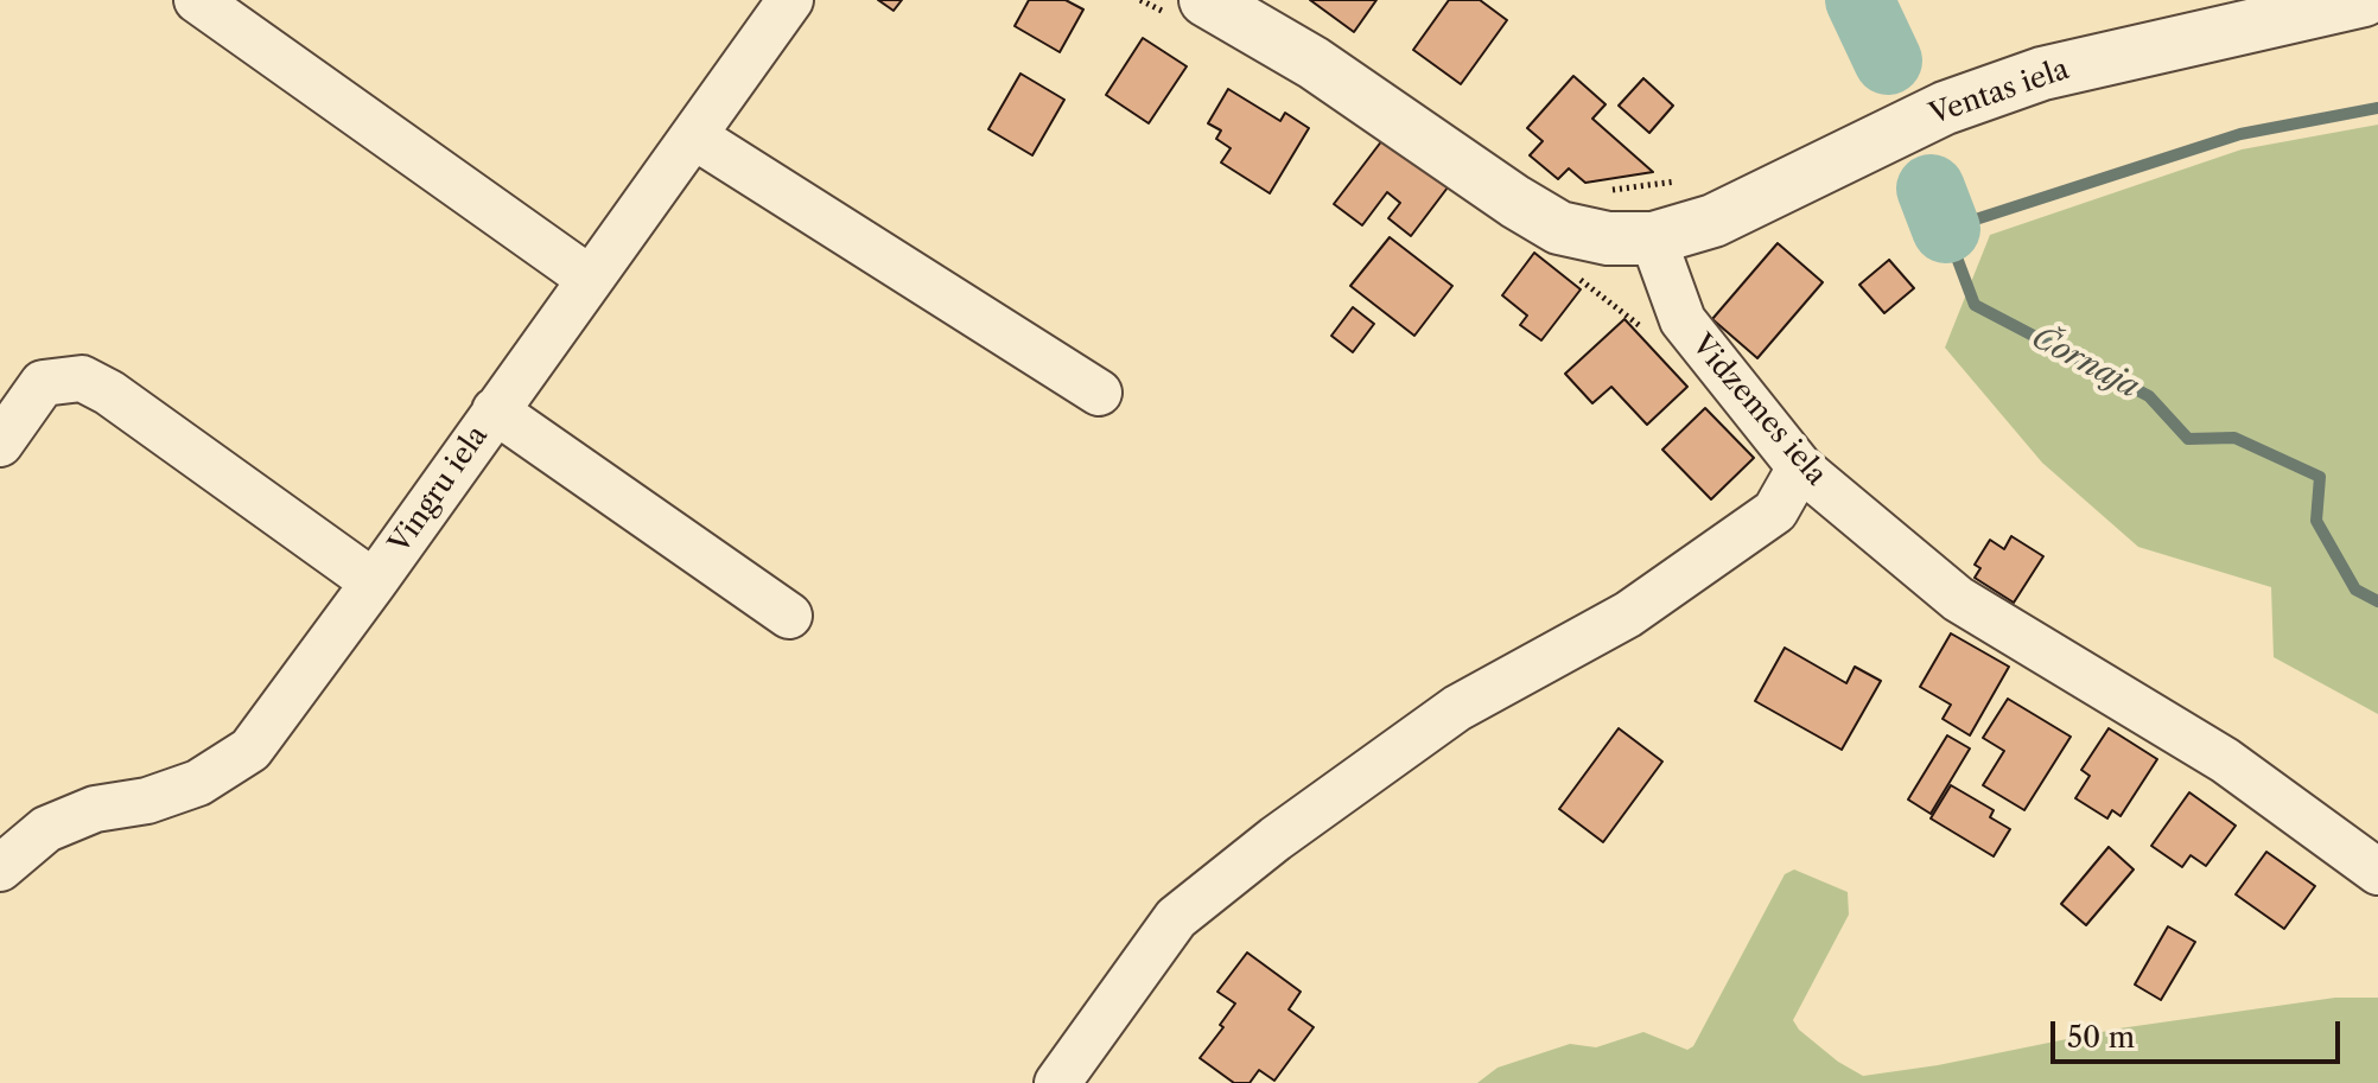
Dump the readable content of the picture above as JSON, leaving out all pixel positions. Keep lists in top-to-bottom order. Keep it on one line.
{"streets":{"street":["Ventas iela","Vidzemes iela","Vingru iela"]},"crossings":[["Ventas iela","Vidzemes iela"]],"water":["Čornaja"],"scale_bar":"50 m"}
